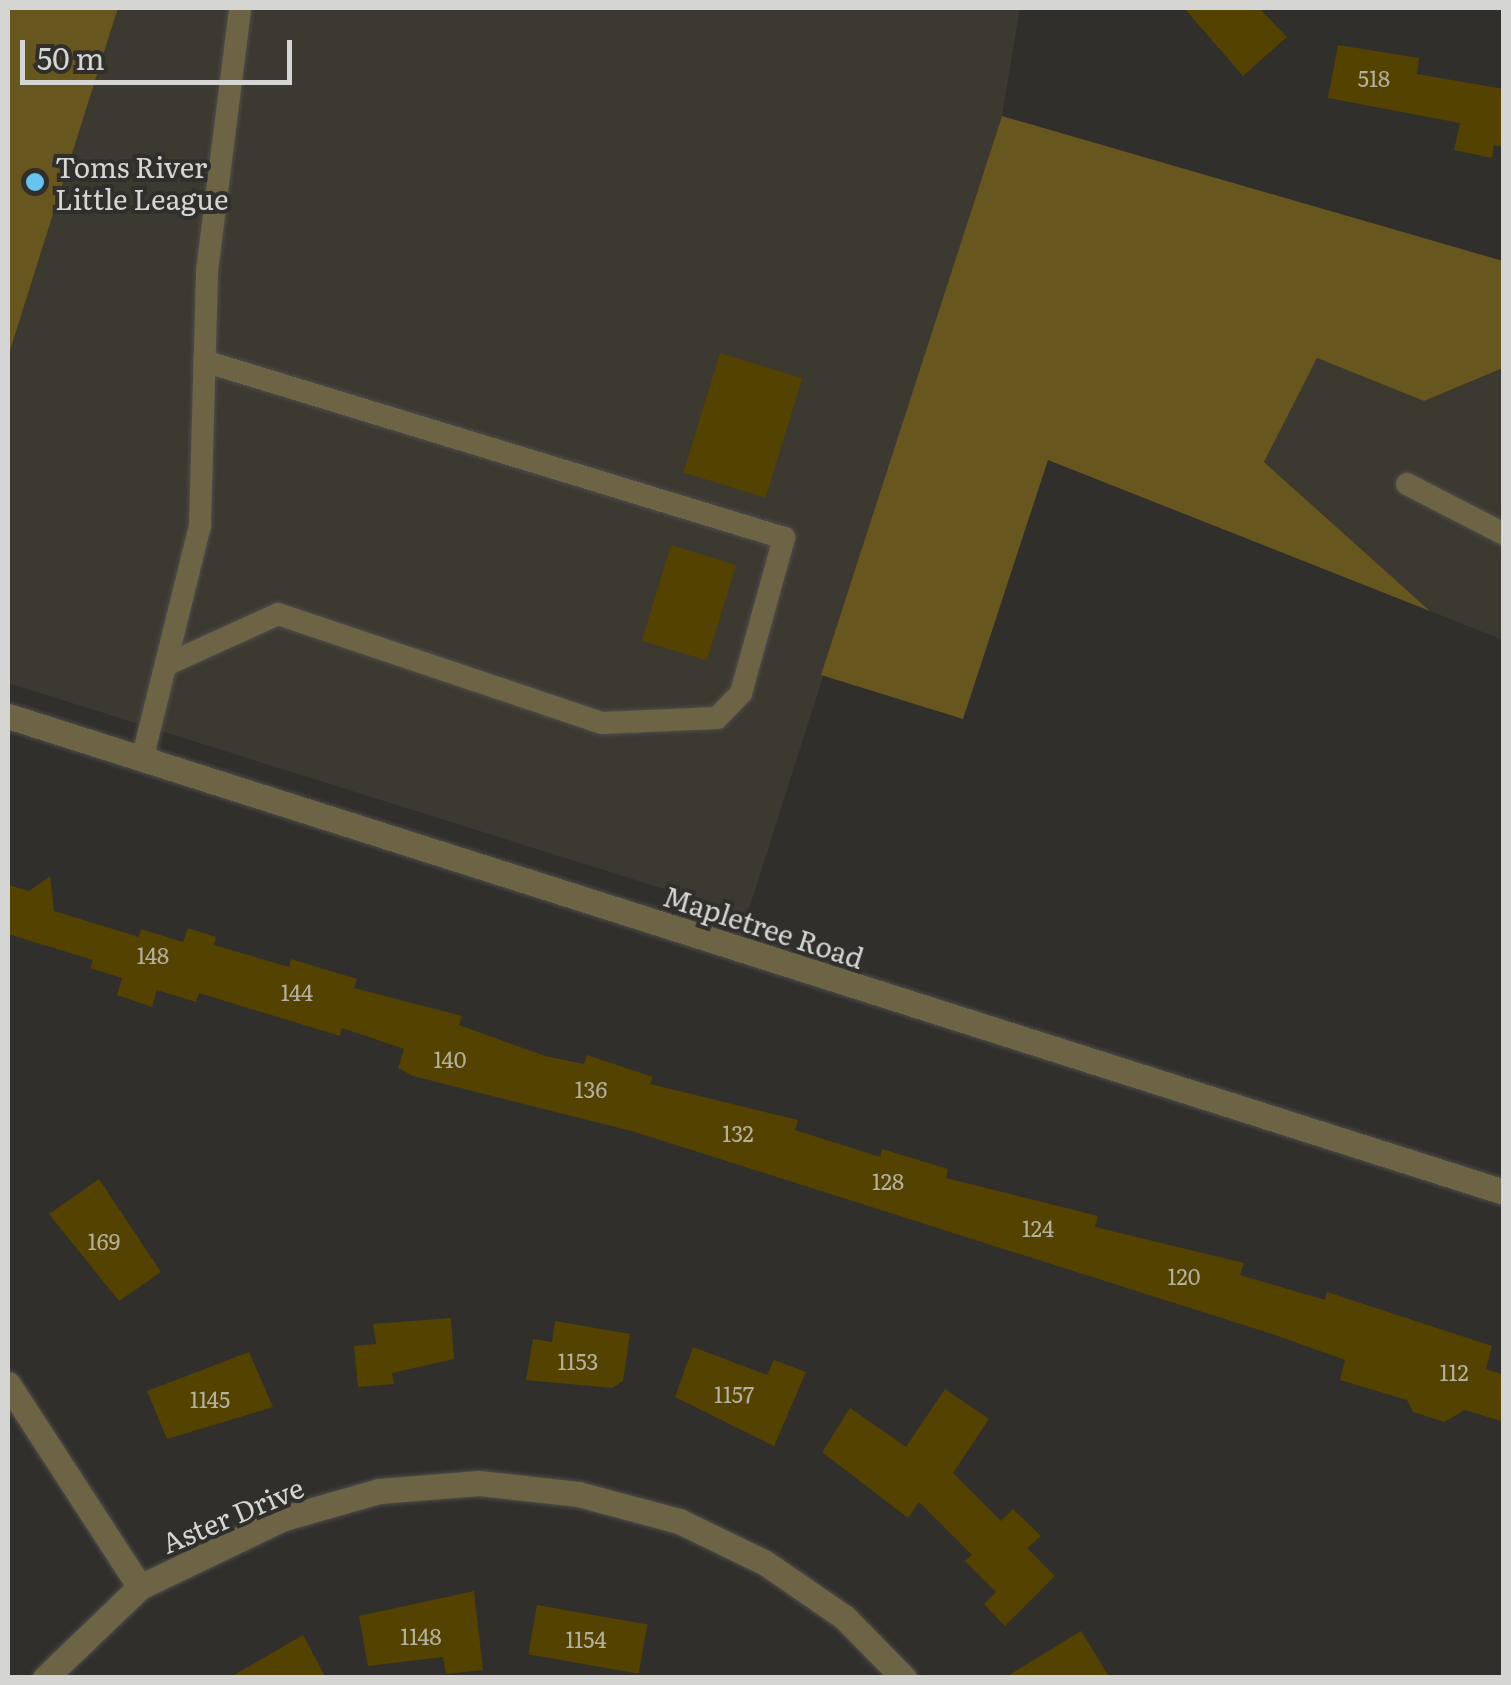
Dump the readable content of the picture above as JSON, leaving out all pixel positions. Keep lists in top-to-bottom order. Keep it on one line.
{"streets":{"street":["Mapletree Road","Aster Drive"]},"places":["Toms River Little League"],"house_numbers":["518","148","144","140","136","132","128","124","169","120","1153","112","1157","1145","1148","1154"],"scale_bar":"50 m"}
